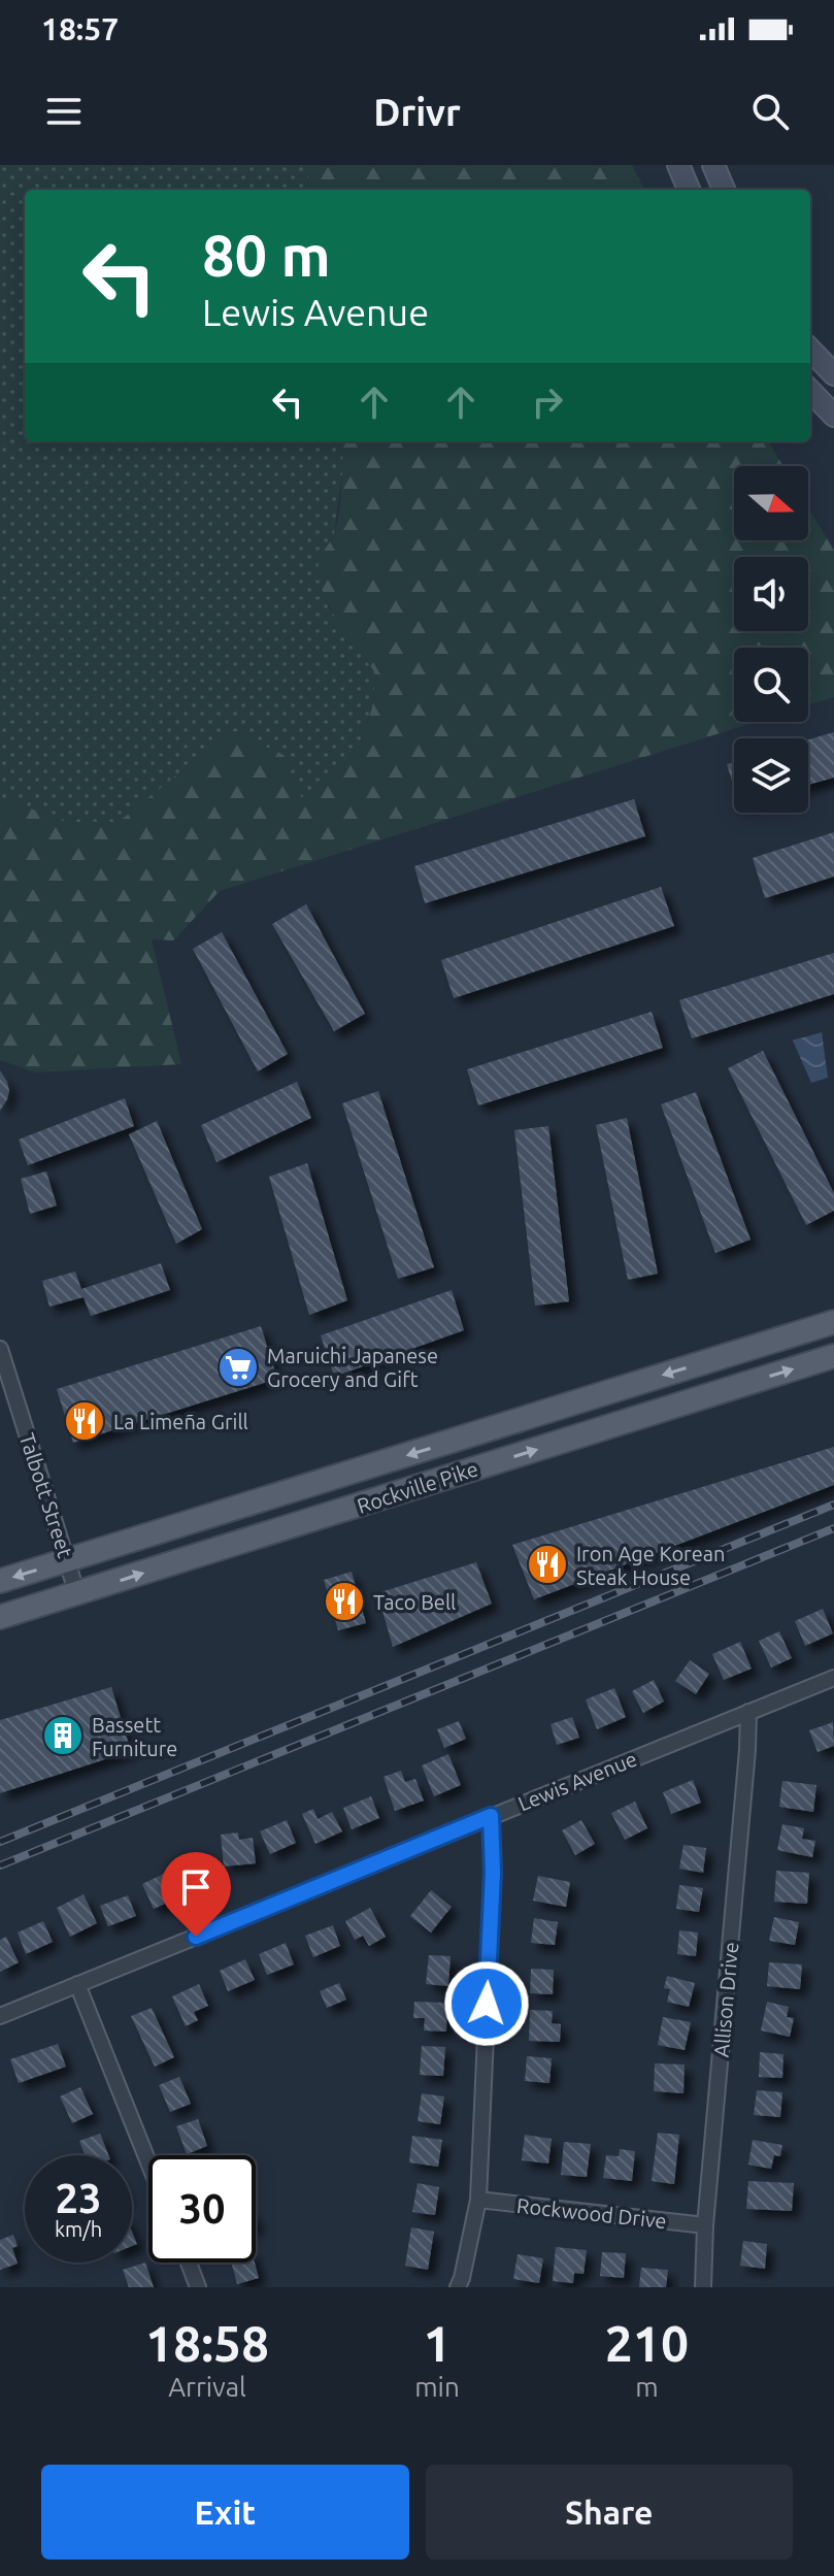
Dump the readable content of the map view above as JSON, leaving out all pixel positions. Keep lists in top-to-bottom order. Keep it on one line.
{"streets":{"main road":["Rockville Pike"],"street":["Talbott Street","Lewis Avenue","Allison Drive","Rockwood Drive"]},"crossings":[["Rockville Pike","Talbott Street"],["Lewis Avenue","Allison Drive"],["Allison Drive","Rockwood Drive"]],"places":{"supermarket":["Maruichi Japanese Grocery and Gift"],"restaurant":["La Limeña Grill","Iron Age Korean Steak House","Taco Bell"],"building":["Bassett Furniture"]},"north":"right","page":{"status":"18:57","header":"Drivr","turn":["80 m","Lewis Avenue"],"speed":"23 km/h","limit":"30","eta":["18:58","Arrival","1","min","210","m"],"buttons":["Exit","Share"]}}
